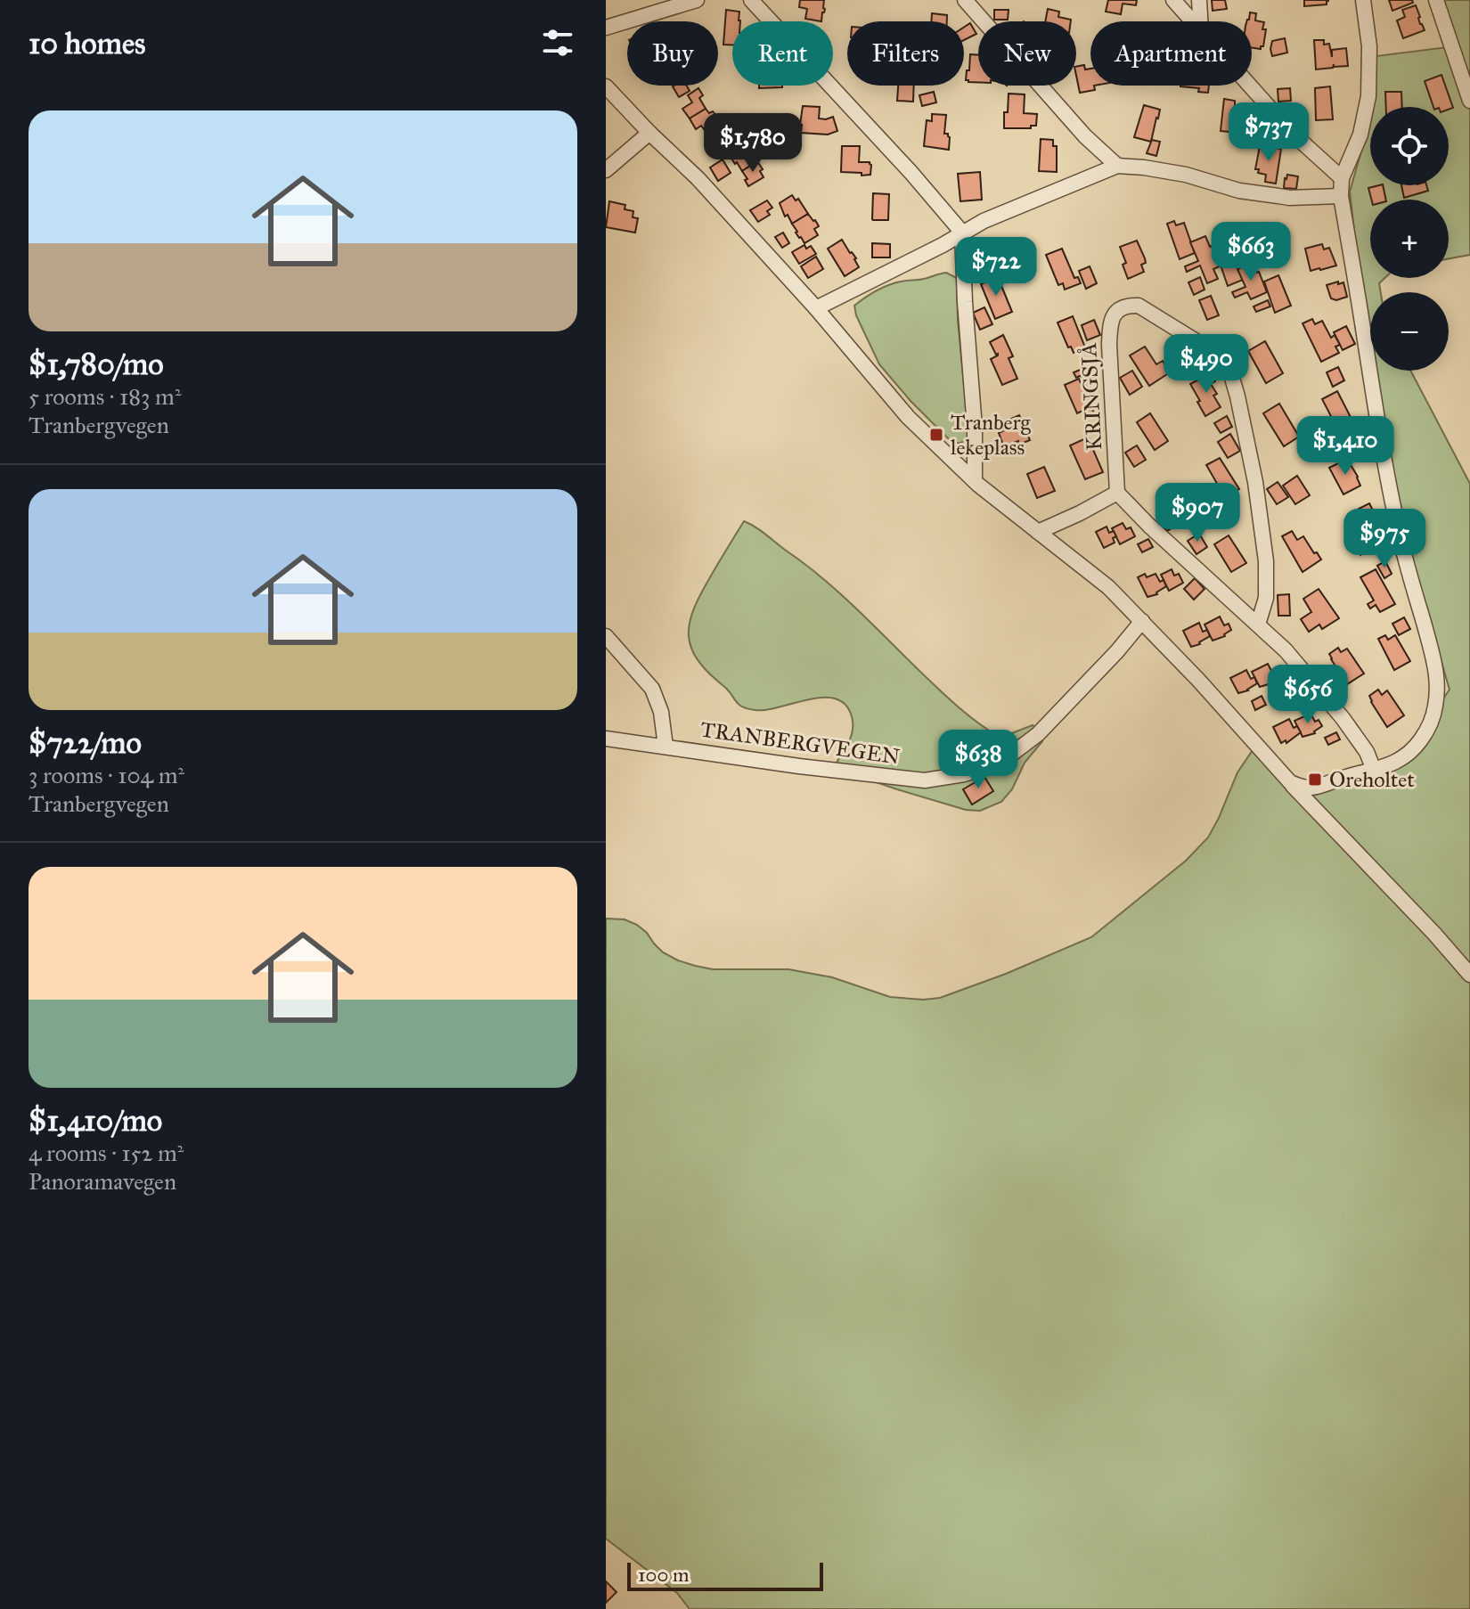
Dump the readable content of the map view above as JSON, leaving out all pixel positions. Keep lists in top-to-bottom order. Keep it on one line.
{"streets":{"street":["KRINGSJÅ","TRANBERGVEGEN"]},"places":{"transit":["Tranberg lekeplass","Oreholtet"]},"scale_bar":"100 m","page":{"heading":"10 homes","chip":["Buy","Rent","Filters","New","Apartment"],"list":[{"name":"$1,780/mo","note":"5 rooms · 183 m² · Tranbergvegen"},{"name":"$722/mo","note":"3 rooms · 104 m² · Tranbergvegen"},{"name":"$1,410/mo","note":"4 rooms · 152 m² · Panoramavegen"}],"price":["$737","$1,780","$663","$722","$490","$1,410","$907","$975","$656","$638"],"map_buttons":["+","−"],"scale":"100 m"}}
